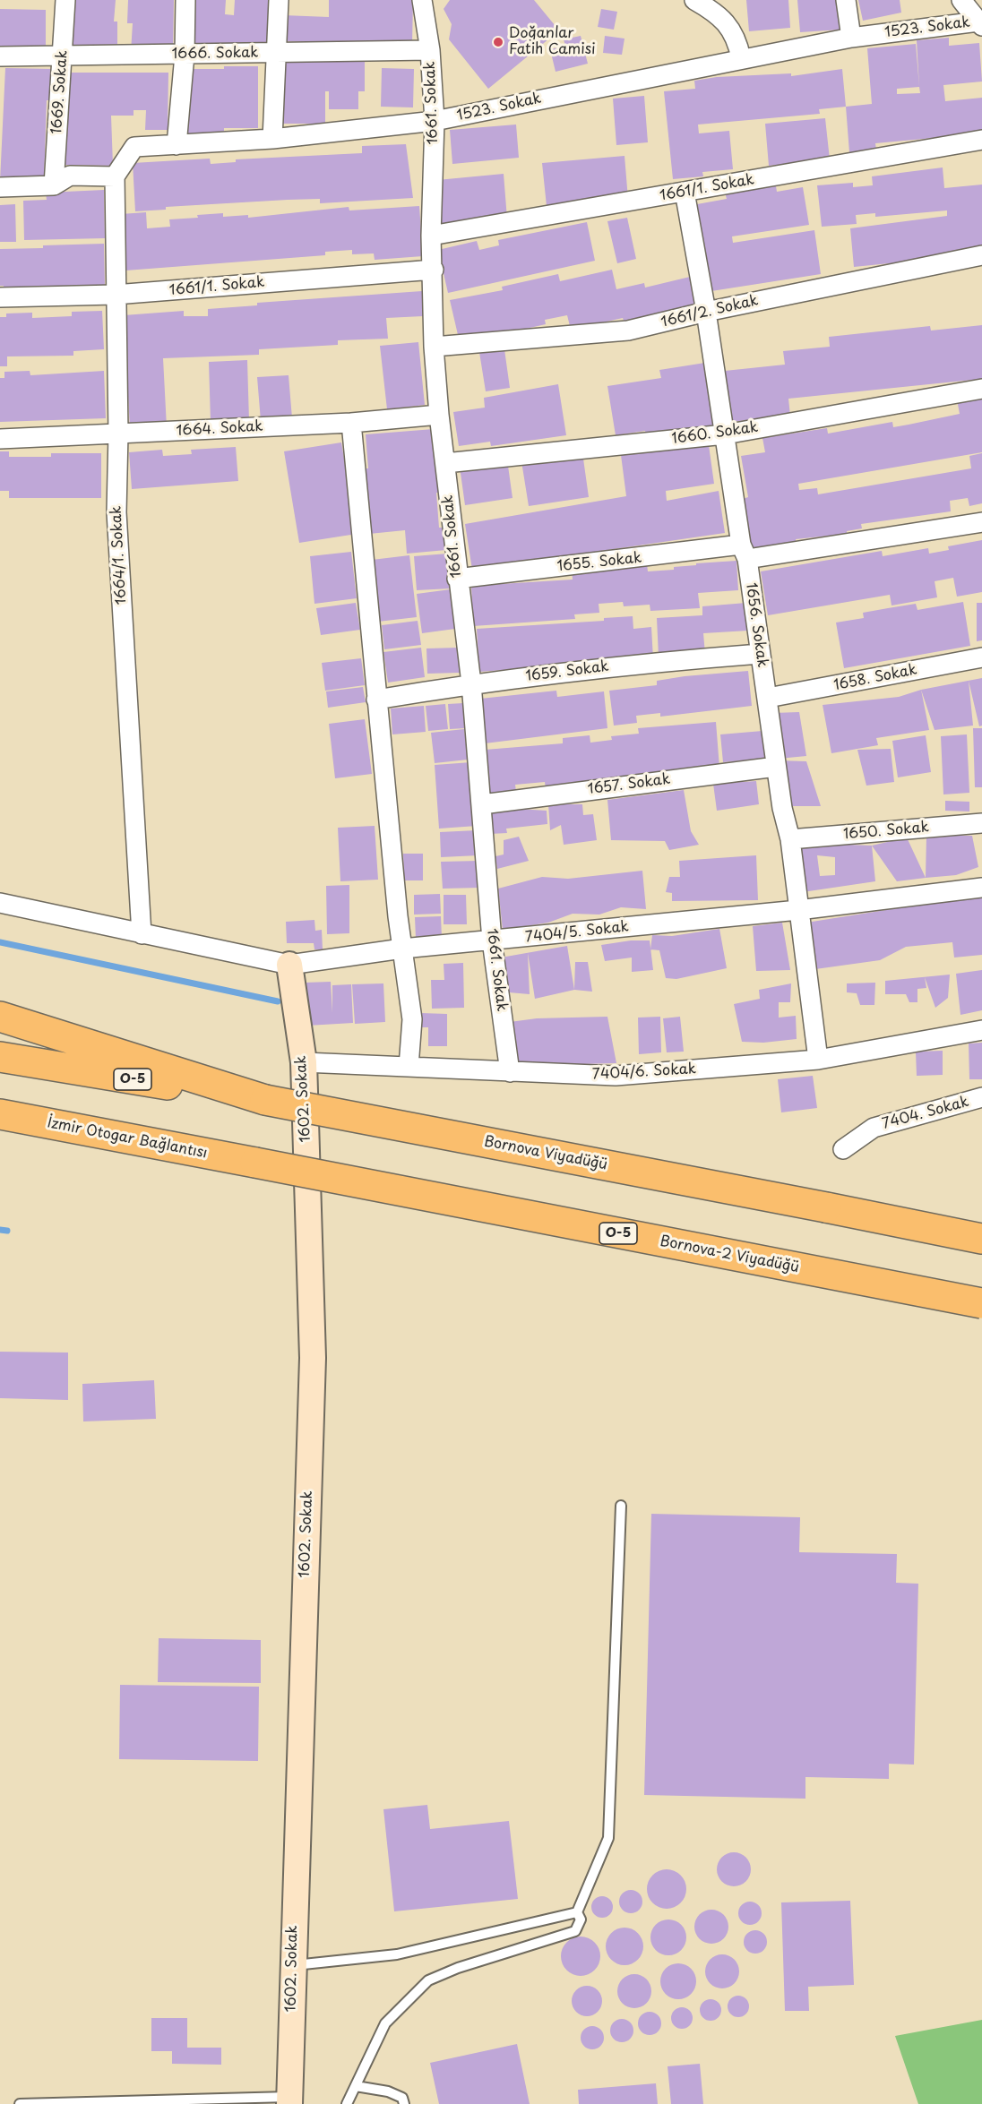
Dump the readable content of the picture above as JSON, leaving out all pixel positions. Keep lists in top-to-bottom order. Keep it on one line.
{"streets":{"highway":["O-5","İzmir Otogar Bağlantısı","Bornova Viyadüğü","Bornova-2 Viyadüğü"],"street":["1523. Sokak","1666. Sokak","1669. Sokak","1661. Sokak","1661/1. Sokak","1661/2. Sokak","1664. Sokak","1660. Sokak","1664/1. Sokak","1655. Sokak","1656. Sokak","1659. Sokak","1658. Sokak","1657. Sokak","1650. Sokak","7404/5. Sokak","7404/6. Sokak","1602. Sokak","7404. Sokak"]},"crossings":[["1523. Sokak","1661. Sokak"],["1523. Sokak","1664/1. Sokak"],["1666. Sokak","1669. Sokak"],["1666. Sokak","1661. Sokak"],["1661. Sokak","1661/1. Sokak"],["1661. Sokak","1661/2. Sokak"],["1661. Sokak","1664. Sokak"],["1661. Sokak","1660. Sokak"],["1661. Sokak","1655. Sokak"],["1661. Sokak","1659. Sokak"],["1661. Sokak","1657. Sokak"],["1661. Sokak","7404/5. Sokak"],["1661. Sokak","7404/6. Sokak"],["1661/1. Sokak","1664/1. Sokak"],["1661/1. Sokak","1656. Sokak"],["1661/2. Sokak","1656. Sokak"],["1664. Sokak","1664/1. Sokak"],["1660. Sokak","1656. Sokak"],["1664/1. Sokak","7404/5. Sokak"],["1655. Sokak","1656. Sokak"],["1656. Sokak","1659. Sokak"],["1656. Sokak","1658. Sokak"],["1656. Sokak","1657. Sokak"],["1656. Sokak","1650. Sokak"],["1656. Sokak","7404/5. Sokak"],["1656. Sokak","7404/6. Sokak"],["7404/5. Sokak","1602. Sokak"],["7404/6. Sokak","1602. Sokak"],["O-5","Bornova Viyadüğü"],["İzmir Otogar Bağlantısı","Bornova-2 Viyadüğü"]],"places":["Doğanlar Fatih Camisi"]}
